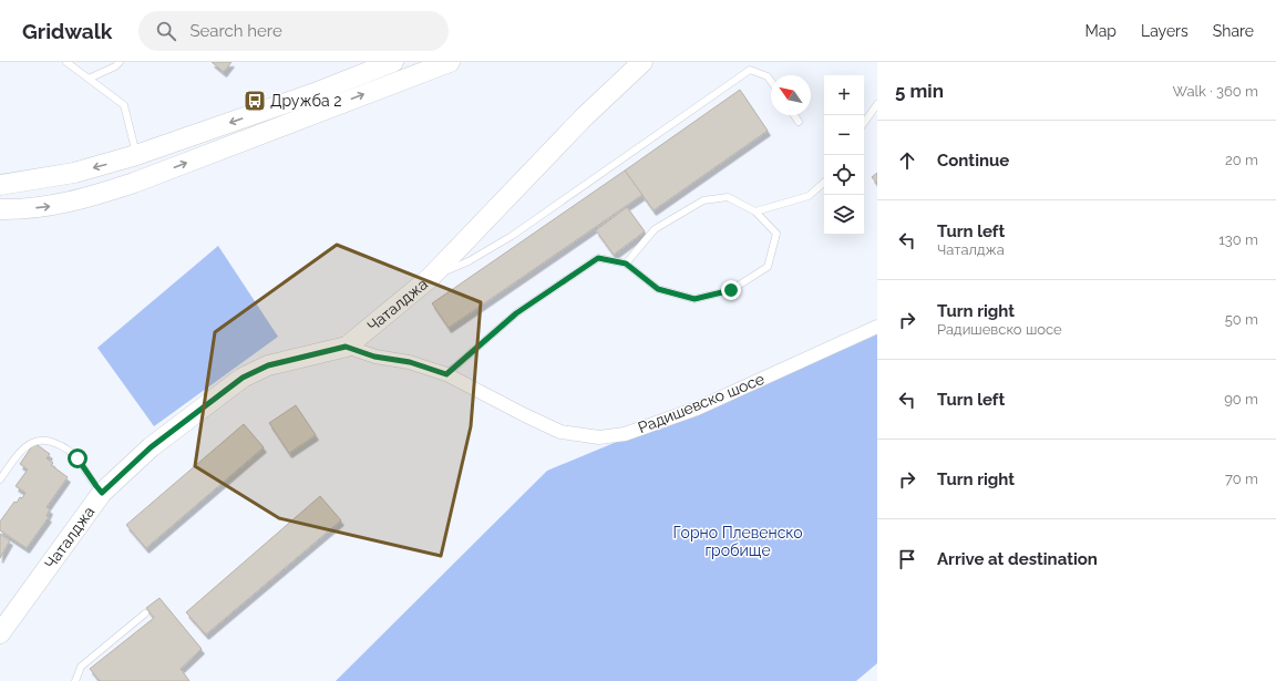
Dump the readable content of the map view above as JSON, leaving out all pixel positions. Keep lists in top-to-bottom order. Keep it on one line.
{"streets":{"street":["Чаталджа","Радишевско шосе"]},"crossings":[["Чаталджа","Радишевско шосе"]],"parks":["Горно Плевенско гробище"],"places":{"bus stop":["Дружба 2"]},"north":"top left","page":{"header":"Gridwalk","search":"Search here","nav":["Map","Layers","Share"],"heading":["5 min","Walk · 360 m"],"map_buttons":["+","−"],"list":[["Continue","20 m"],["Turn left","Чаталджа","130 m"],["Turn right","Радишевско шосе","50 m"],["Turn left","90 m"],["Turn right","70 m"],"Arrive at destination"]}}
